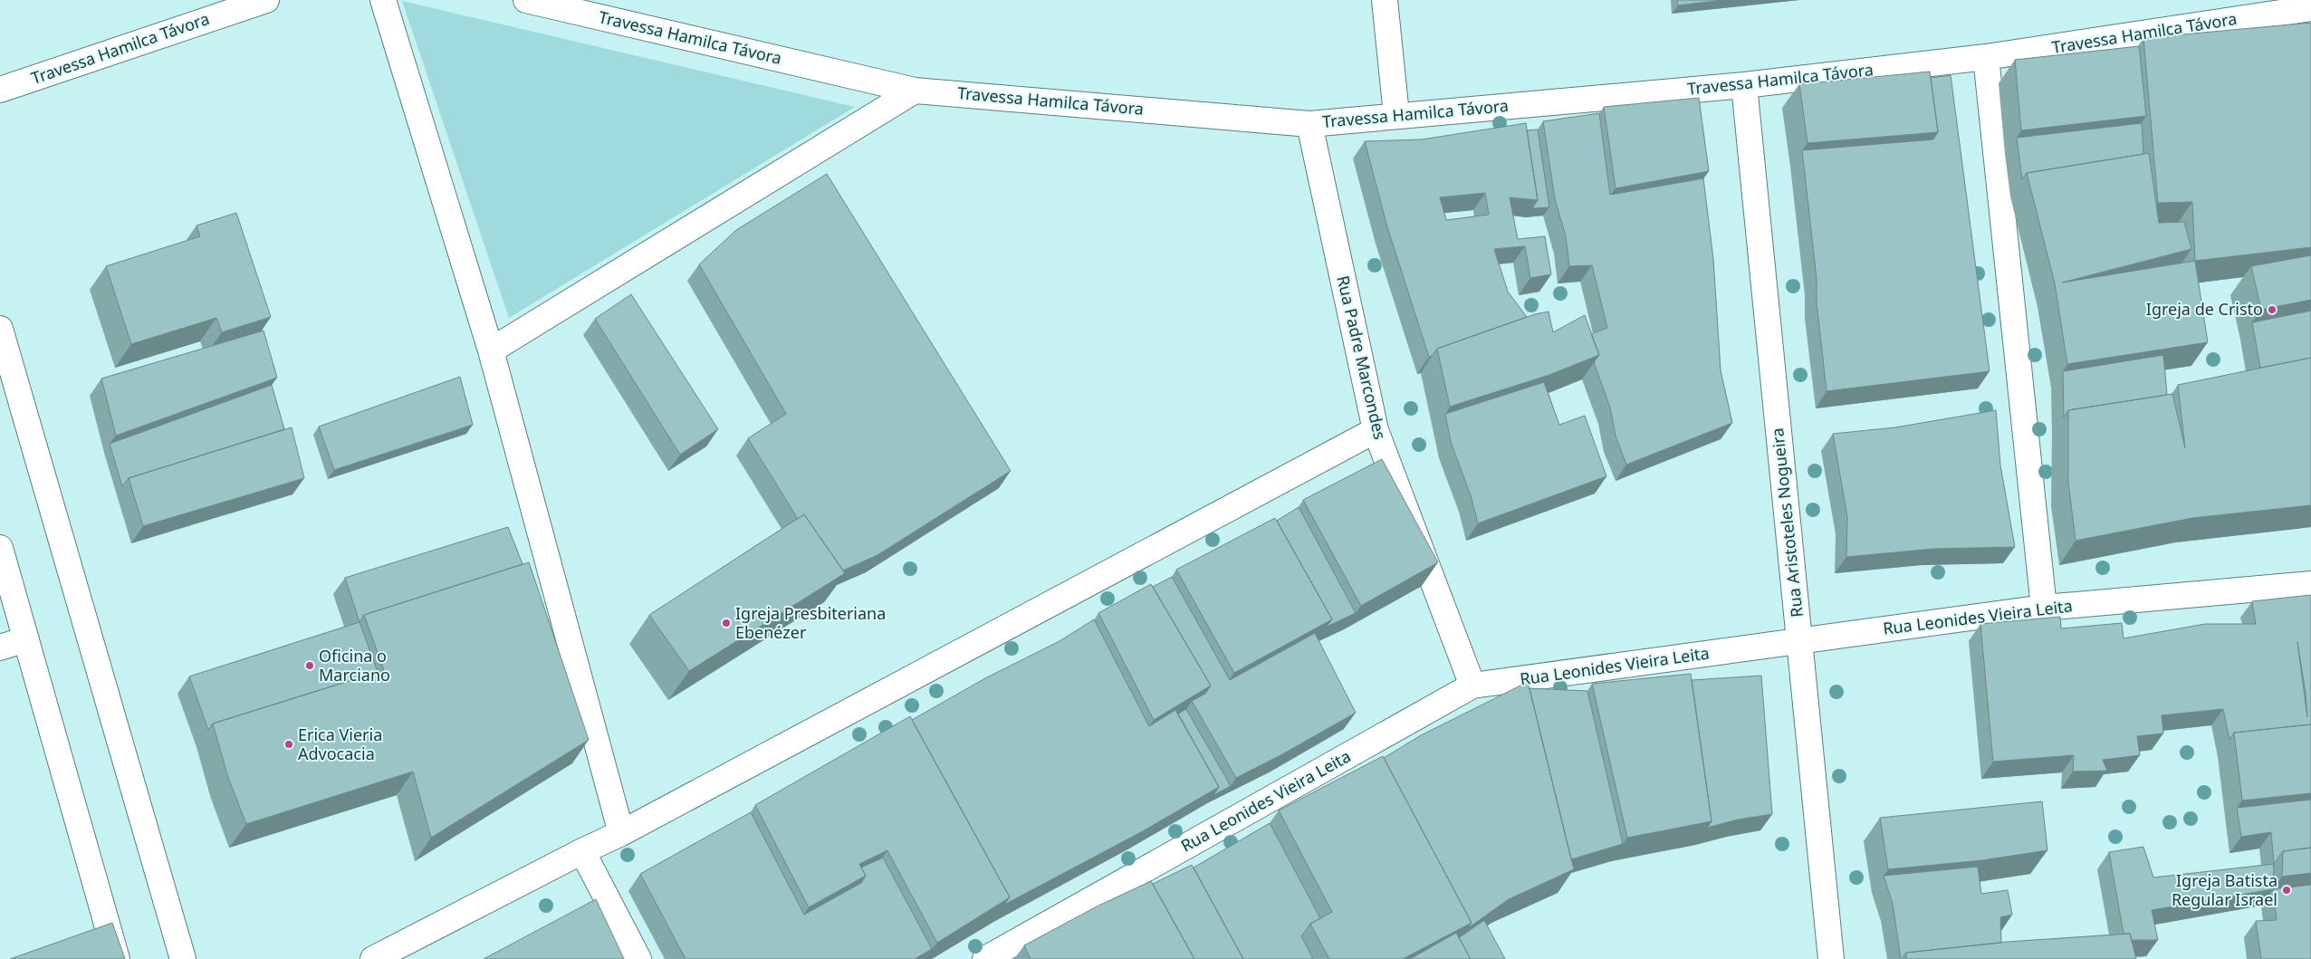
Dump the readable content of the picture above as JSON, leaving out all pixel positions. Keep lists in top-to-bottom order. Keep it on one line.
{"streets":{"street":["Travessa Hamilca Távora","Rua Padre Marcondes","Rua Aristoteles Nogueira","Rua Leonides Vieira Leita"]},"crossings":[["Travessa Hamilca Távora","Rua Padre Marcondes"],["Travessa Hamilca Távora","Rua Aristoteles Nogueira"],["Rua Padre Marcondes","Rua Leonides Vieira Leita"],["Rua Aristoteles Nogueira","Rua Leonides Vieira Leita"]],"places":["Igreja de Cristo","Igreja Presbiteriana Ebenézer","Oficina o Marciano","Erica Vieria Advocacia","Igreja Batista Regular Israel"]}
